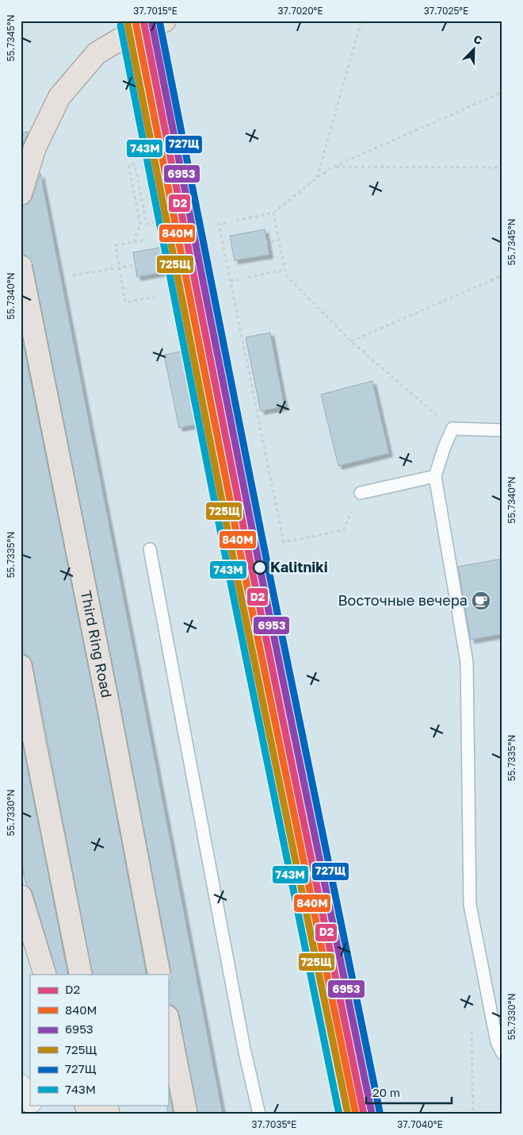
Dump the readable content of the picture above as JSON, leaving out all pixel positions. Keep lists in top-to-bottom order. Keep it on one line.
{"streets":{"main road":["Third Ring Road"]},"places":{"other":["Kalitniki"],"cafe":["Восточные вечера"]},"lines":["transit line D2","transit line 6953","transit line 727Щ","transit line 840М","transit line 725Щ","transit line 743М"],"legend":["D2","840М","6953","725Щ","727Щ","743М"],"scale_bar":"20 m","north":"top right","coordinates":["37.7015°E","37.7020°E","37.7025°E","55.7345°N","55.7340°N","55.7335°N","55.7330°N","37.7035°E","37.7040°E"]}
